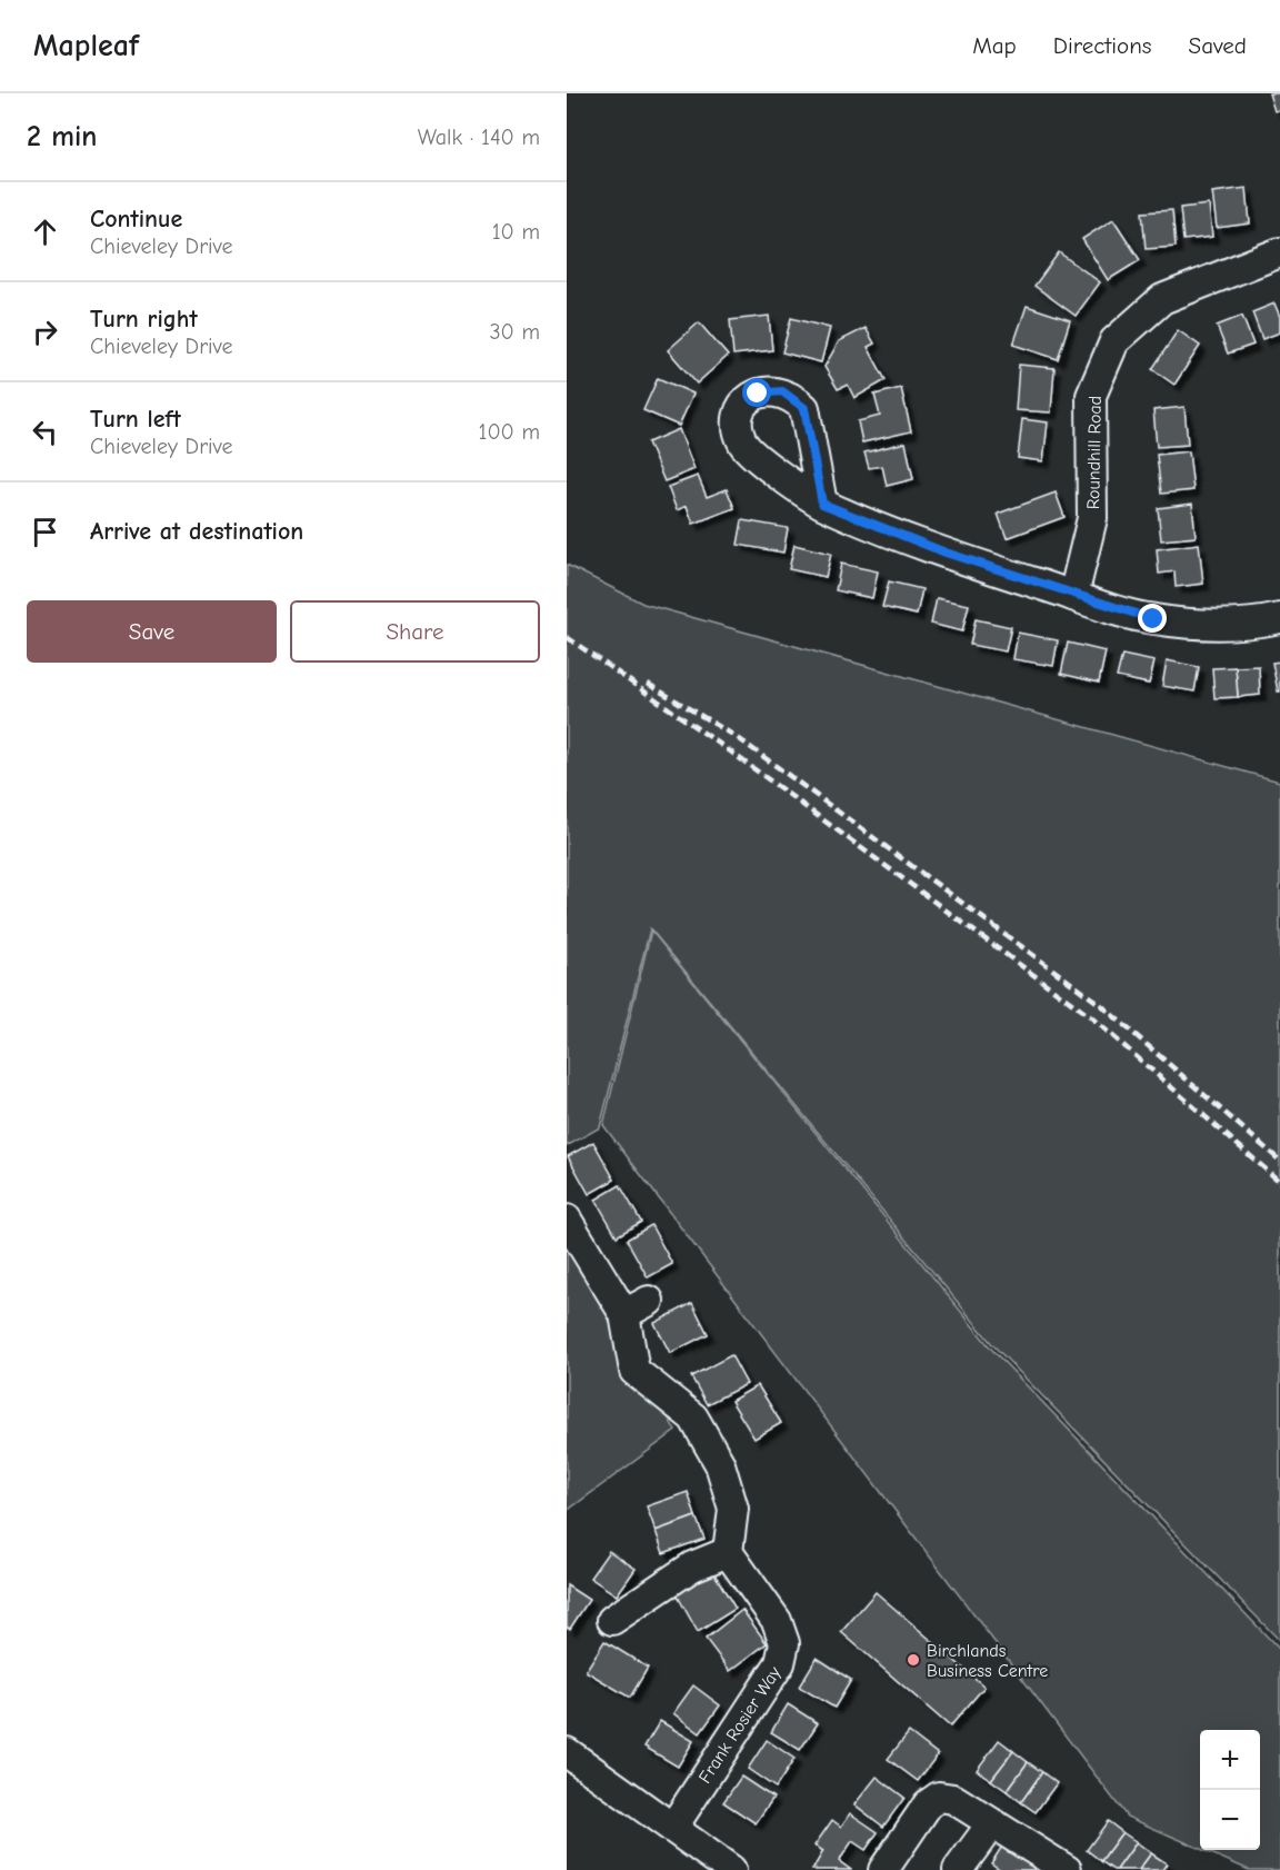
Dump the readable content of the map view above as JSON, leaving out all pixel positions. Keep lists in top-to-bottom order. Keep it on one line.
{"streets":{"street":["Roundhill Road","Frank Rosier Way"]},"places":["Birchlands Business Centre"],"page":{"header":"Mapleaf","nav":["Map","Directions","Saved"],"heading":["2 min","Walk · 140 m"],"list":[["Continue","Chieveley Drive","10 m"],["Turn right","Chieveley Drive","30 m"],["Turn left","Chieveley Drive","100 m"],"Arrive at destination"],"buttons":["Save","Share"],"map_buttons":["+","−"]}}
